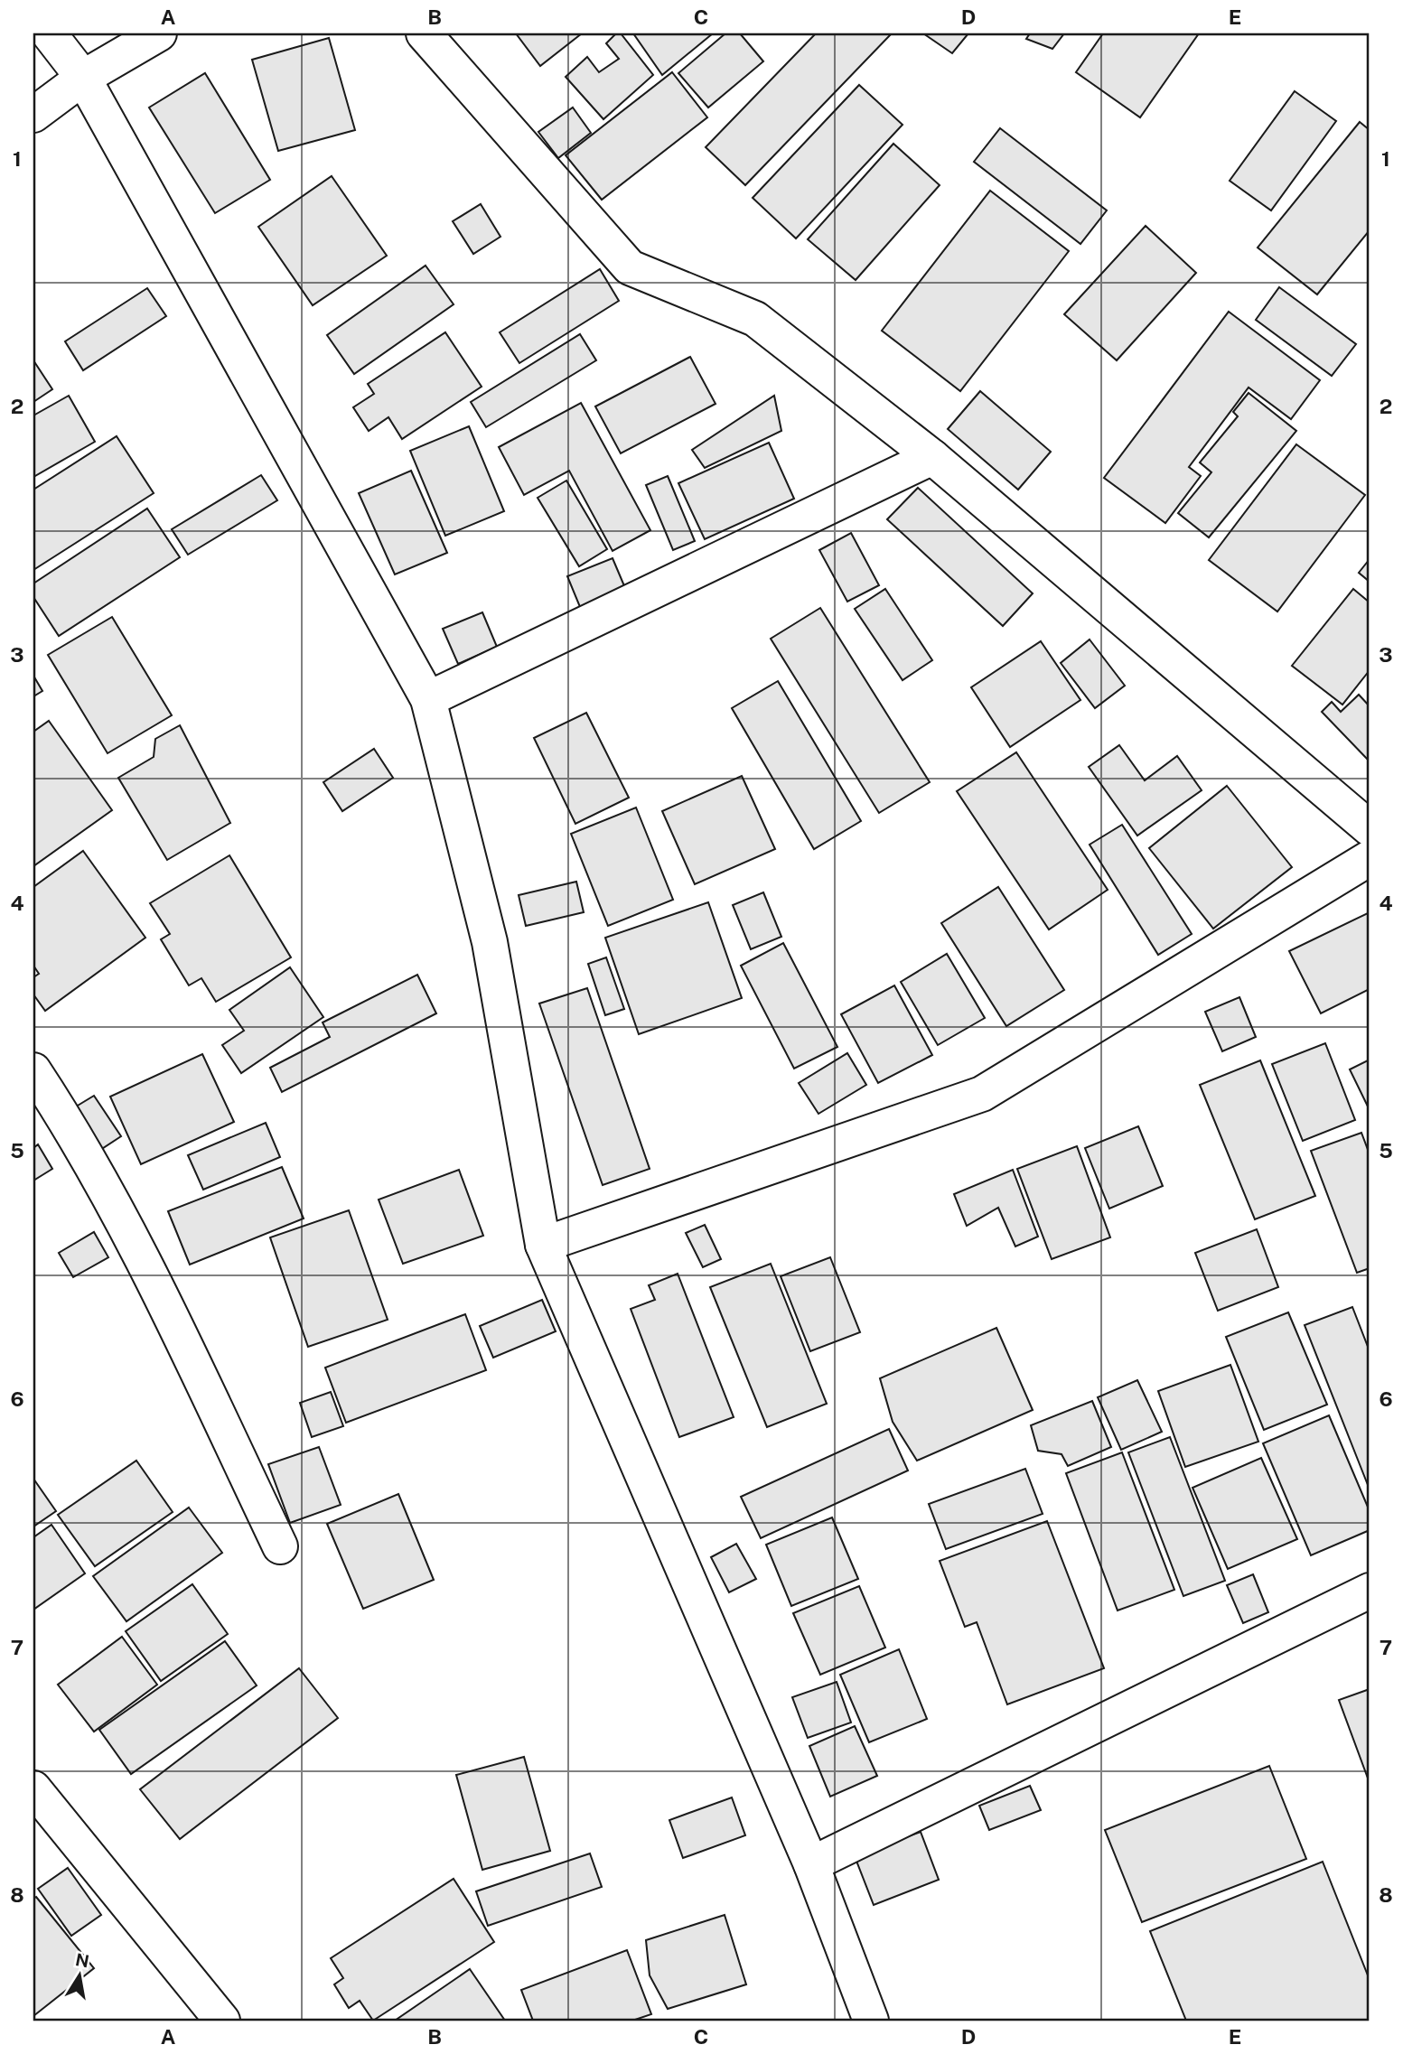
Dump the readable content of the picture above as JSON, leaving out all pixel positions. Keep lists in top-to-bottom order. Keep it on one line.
{"north":"top","grid":{"columns":["A","B","C","D","E"],"rows":["1","2","3","4","5","6","7","8"]}}
